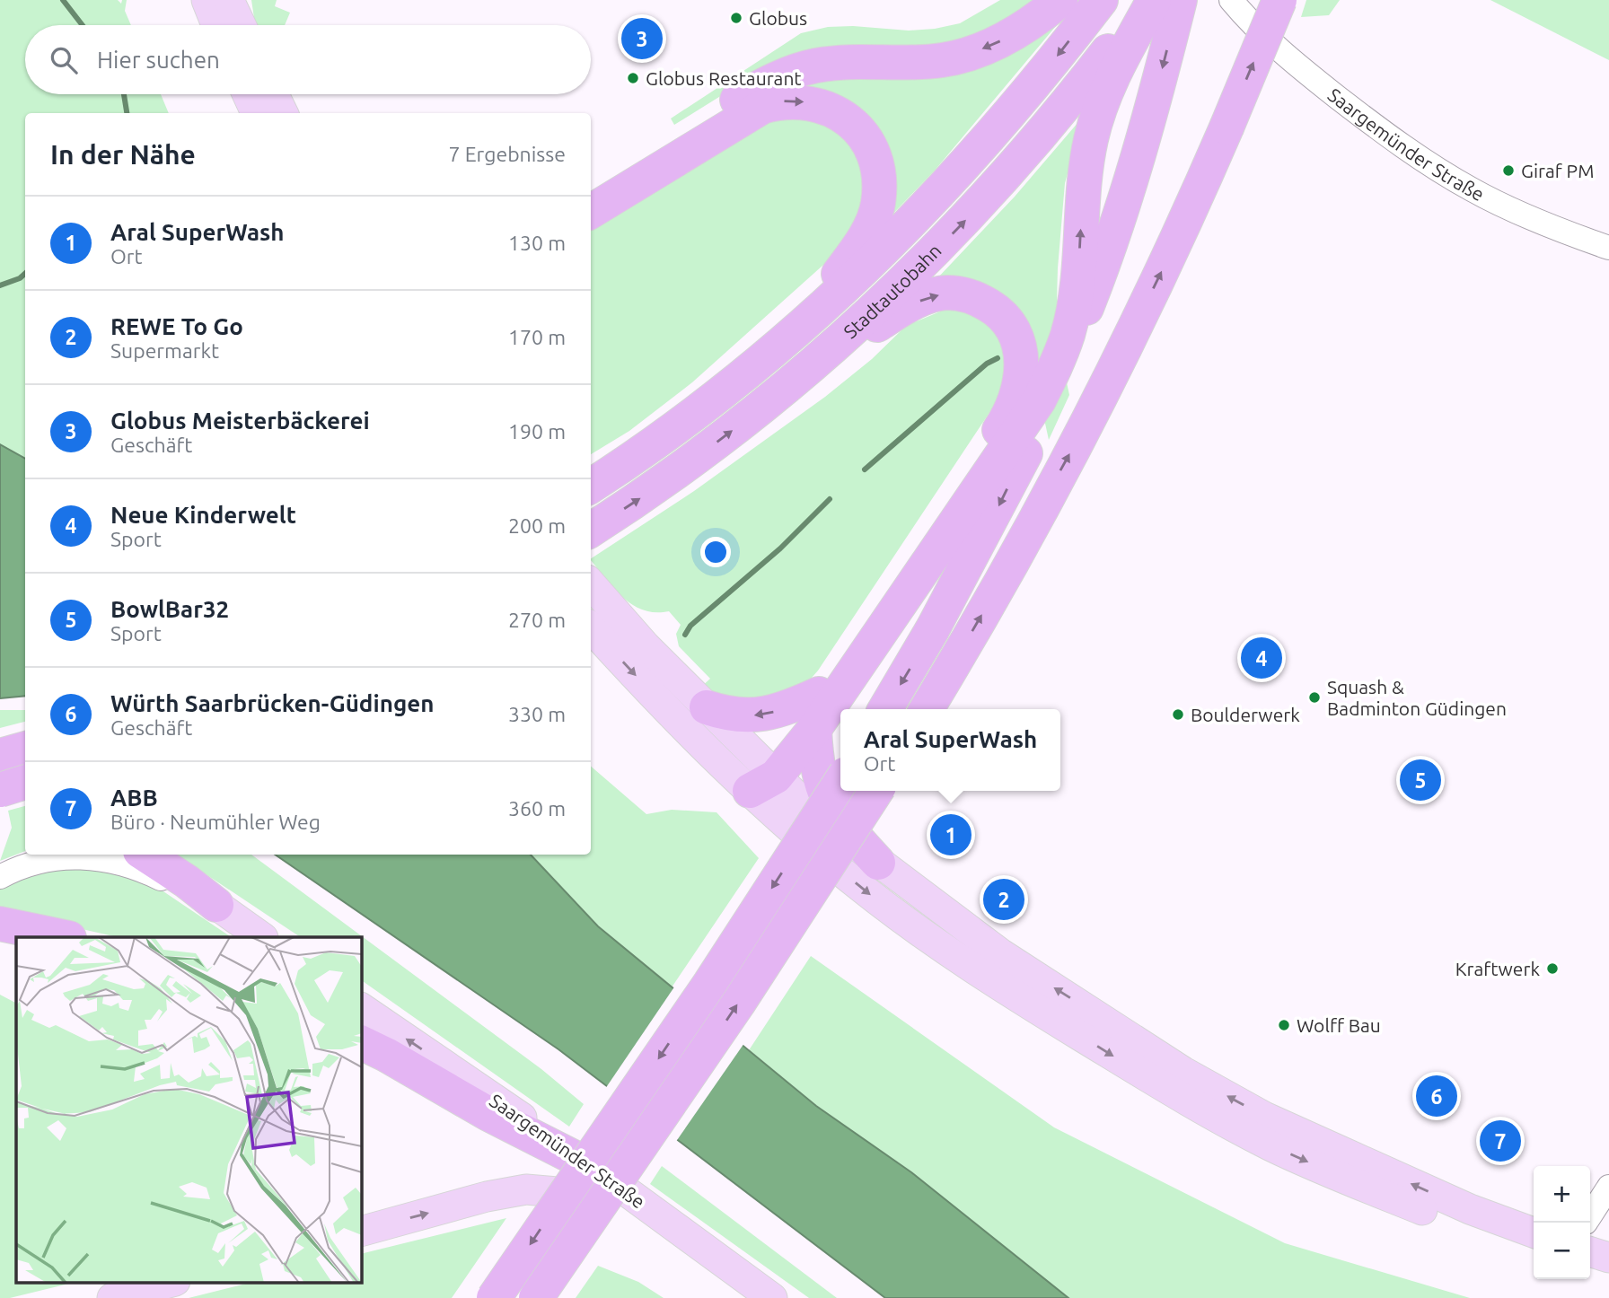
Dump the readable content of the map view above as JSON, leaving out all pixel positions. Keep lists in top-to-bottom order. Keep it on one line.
{"streets":{"highway":["Stadtautobahn"],"main road":["Saargemünder Straße"]},"places":["Globus","Globus Restaurant","Giraf PM","Squash & Badminton Güdingen","Boulderwerk","Kraftwerk","Wolff Bau"],"page":{"pins":["3","4","5","1","2","6","7"],"search":"Hier suchen","heading":["In der Nähe","7 Ergebnisse"],"list":[{"mark":"1","name":"Aral SuperWash","note":"Ort","value":"130 m"},{"mark":"2","name":"REWE To Go","note":"Supermarkt","value":"170 m"},{"mark":"3","name":"Globus Meisterbäckerei","note":"Geschäft","value":"190 m"},{"mark":"4","name":"Neue Kinderwelt","note":"Sport","value":"200 m"},{"mark":"5","name":"BowlBar32","note":"Sport","value":"270 m"},{"mark":"6","name":"Würth Saarbrücken-Güdingen","note":"Geschäft","value":"330 m"},{"mark":"7","name":"ABB","note":"Büro · Neumühler Weg","value":"360 m"}],"popup":["Aral SuperWash","Ort"],"map_buttons":["+","−"]}}
